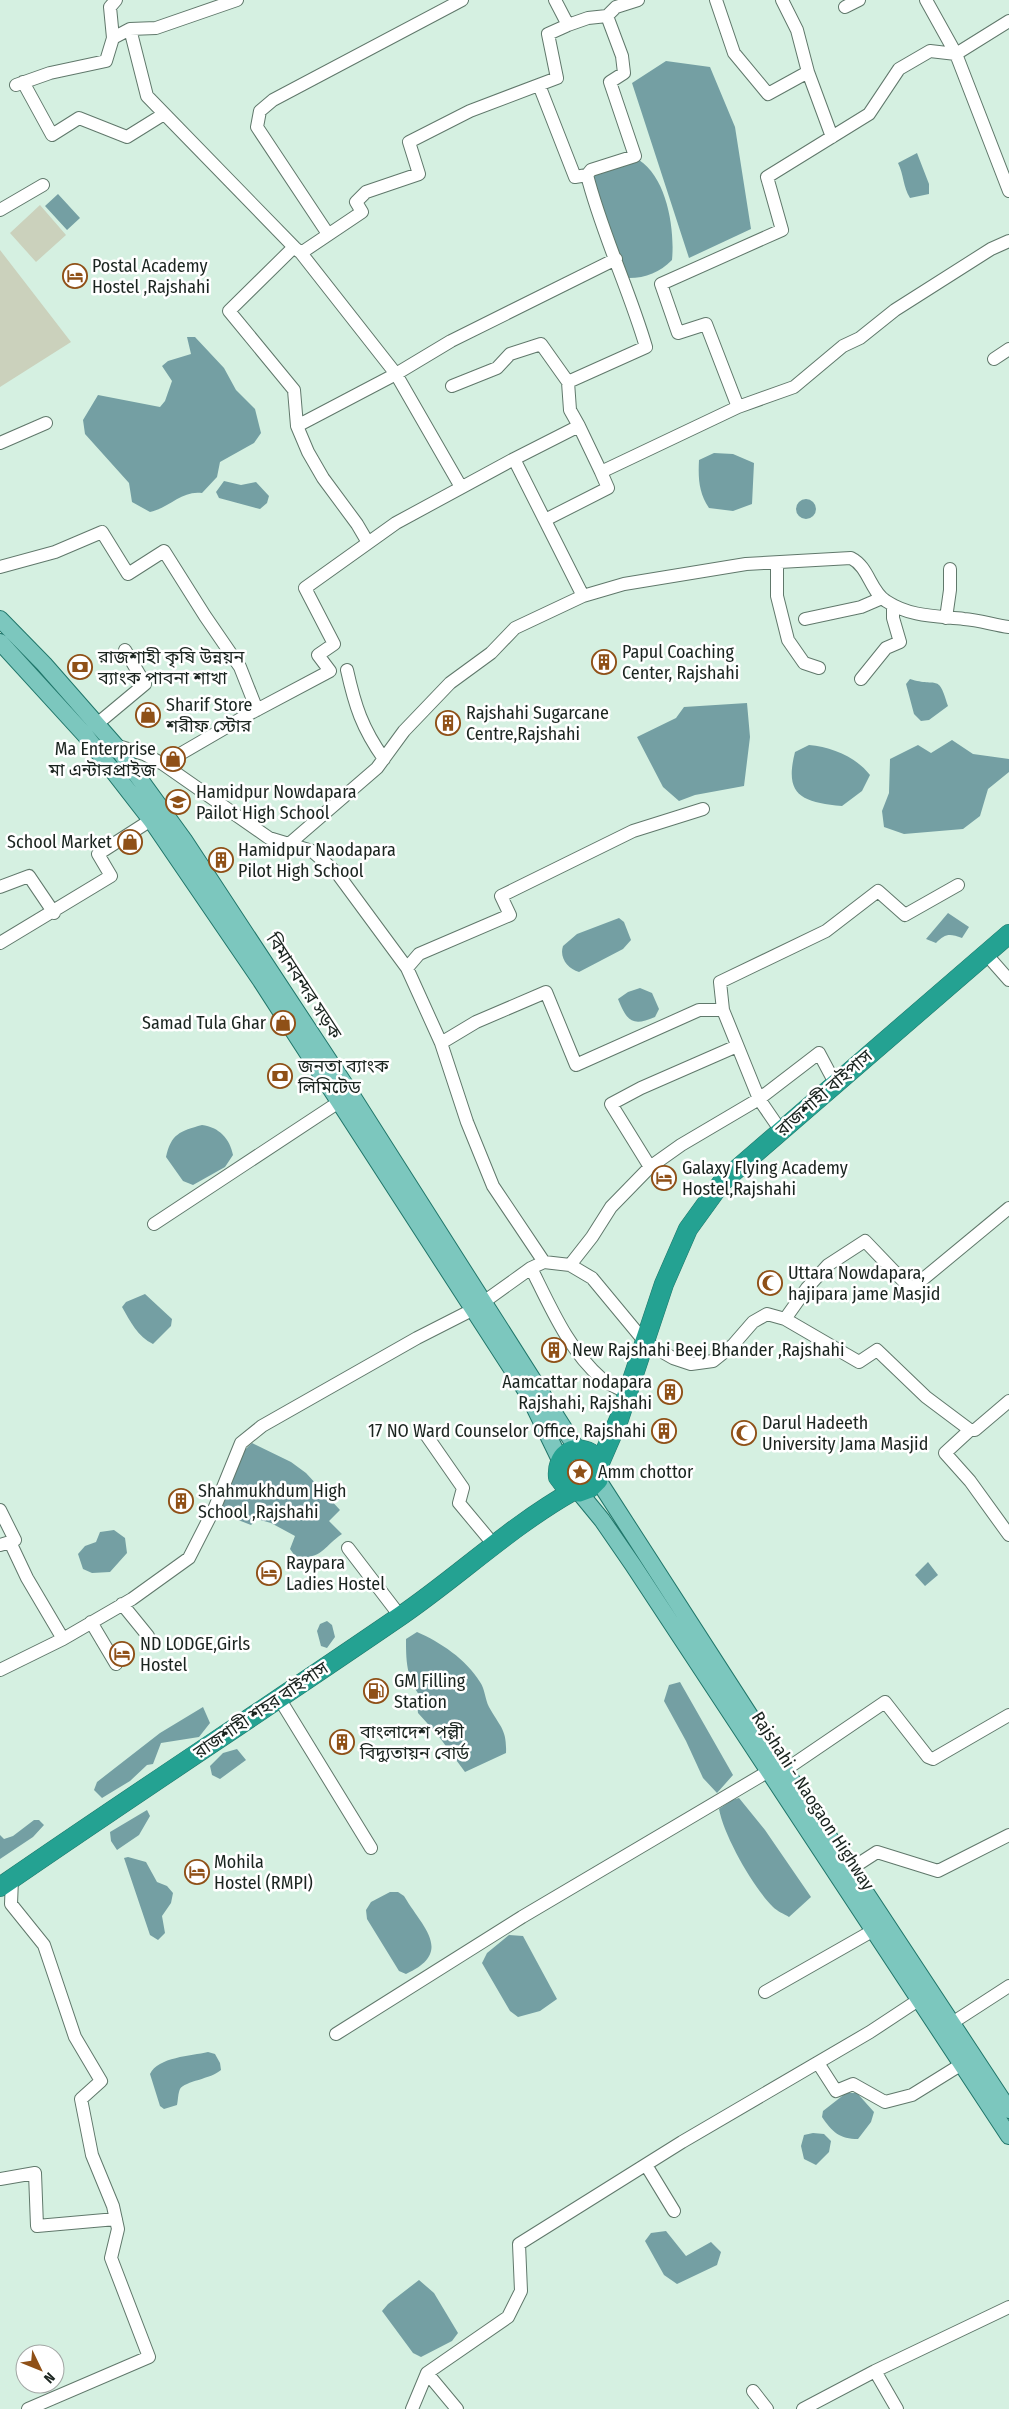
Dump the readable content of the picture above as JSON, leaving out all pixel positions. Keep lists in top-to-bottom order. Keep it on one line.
{"streets":{"highway":["রাজশাহী বাইপাস","রাজশাহী শহর বাইপাস"],"main road":["বিমানবন্দর সড়ক","Rajshahi - Naogaon Highway"]},"crossings":[["বিমানবন্দর সড়ক","Rajshahi - Naogaon Highway"]],"places":{"hotel":["Postal Academy Hostel ,Rajshahi","Galaxy Flying Academy Hostel,Rajshahi","Raypara Ladies Hostel","ND LODGE,Girls Hostel","Mohila Hostel (RMPI)"],"building":["Papul Coaching Center, Rajshahi","Rajshahi Sugarcane Centre,Rajshahi","Hamidpur Naodapara Pilot High School","New Rajshahi Beej Bhander ,Rajshahi","Aamcattar nodapara Rajshahi, Rajshahi","17 NO Ward Counselor Office, Rajshahi","Shahmukhdum High School ,Rajshahi","বাংলাদেশ পল্লী বিদ্যুতায়ন বোর্ড"],"bank":["রাজশাহী কৃষি উন্নয়ন ব্যাংক পাবনা শাখা","জনতা ব্যাংক লিমিটেড"],"shop":["Sharif Store শরীফ স্টোর","Ma Enterprise মা এন্টারপ্রাইজ","School Market","Samad Tula Ghar"],"school or university":["Hamidpur Nowdapara Pailot High School"],"mosque":["Uttara Nowdapara, hajipara jame Masjid","Darul Hadeeth University Jama Masjid"],"place":["Amm chottor"],"fuel station":["GM Filling Station"]},"north":"bottom right"}
